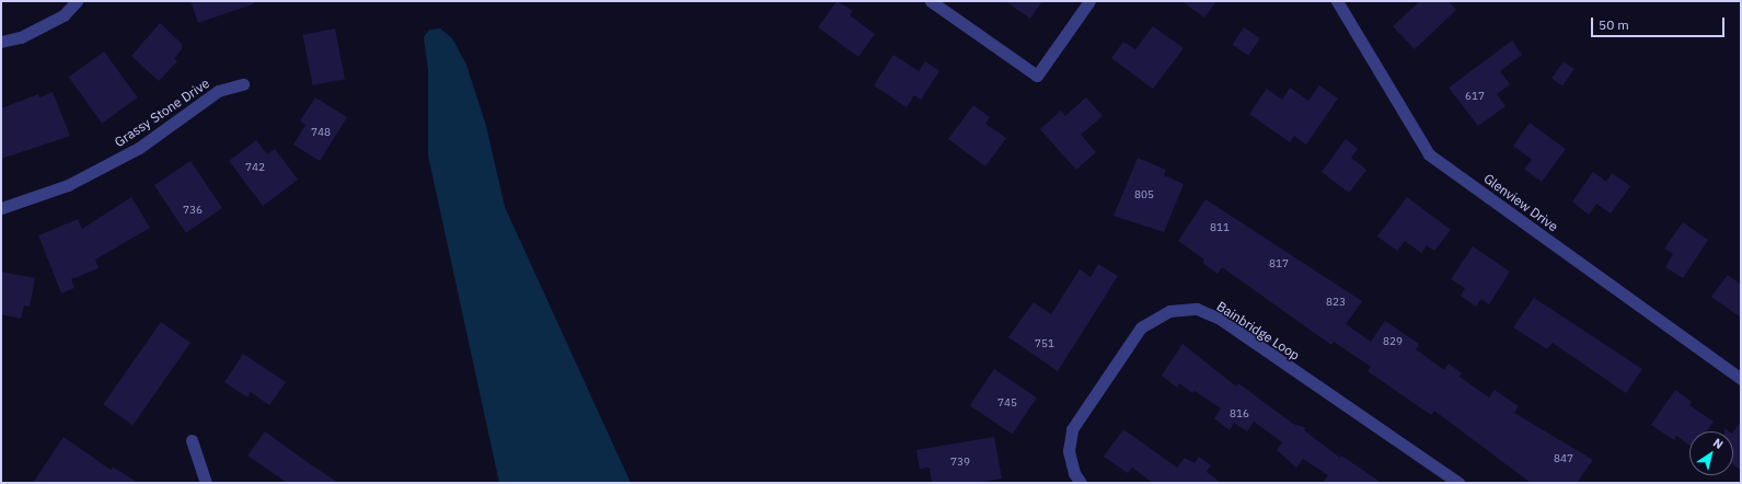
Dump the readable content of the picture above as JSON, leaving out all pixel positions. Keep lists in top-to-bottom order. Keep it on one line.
{"streets":{"street":["Grassy Stone Drive","Glenview Drive","Bainbridge Loop"]},"house_numbers":["617","748","742","805","736","811","817","823","829","751","745","816","847","739"],"scale_bar":"50 m","north":"top right"}
